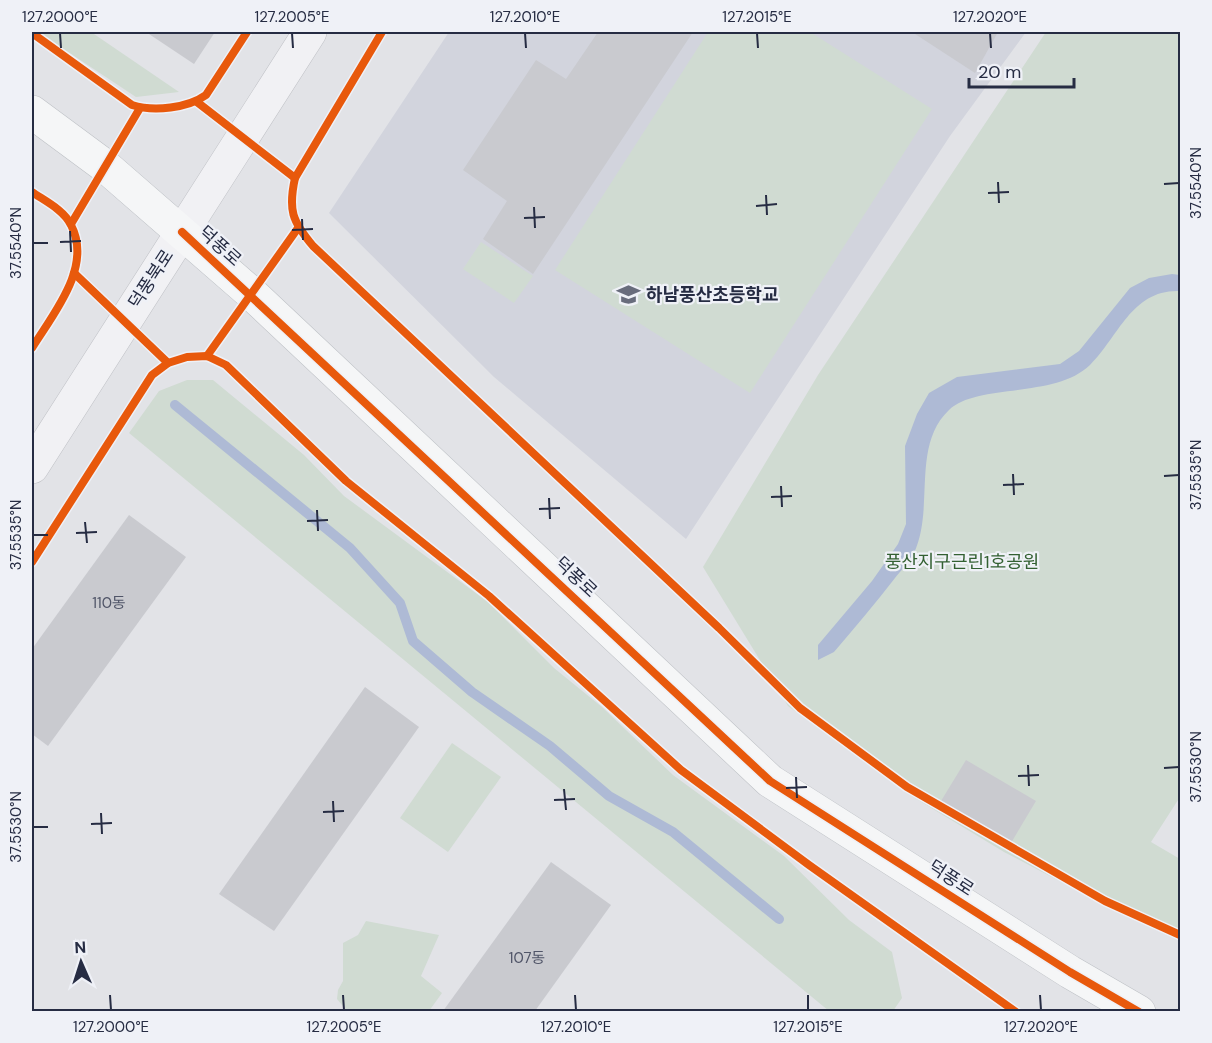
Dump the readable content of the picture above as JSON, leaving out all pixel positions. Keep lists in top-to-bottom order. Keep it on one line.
{"streets":{"main road":["덕풍로"],"street":["덕풍북로"]},"crossings":[["덕풍로","덕풍북로"]],"parks":["풍산지구근린1호공원"],"places":{"school or university":["하남풍산초등학교"]},"house_numbers":["110동","107동"],"scale_bar":"20 m","north":"top","coordinates":["127.2000°E","127.2005°E","127.2010°E","127.2015°E","127.2020°E","37.5540°N","37.5535°N","37.5530°N"]}
